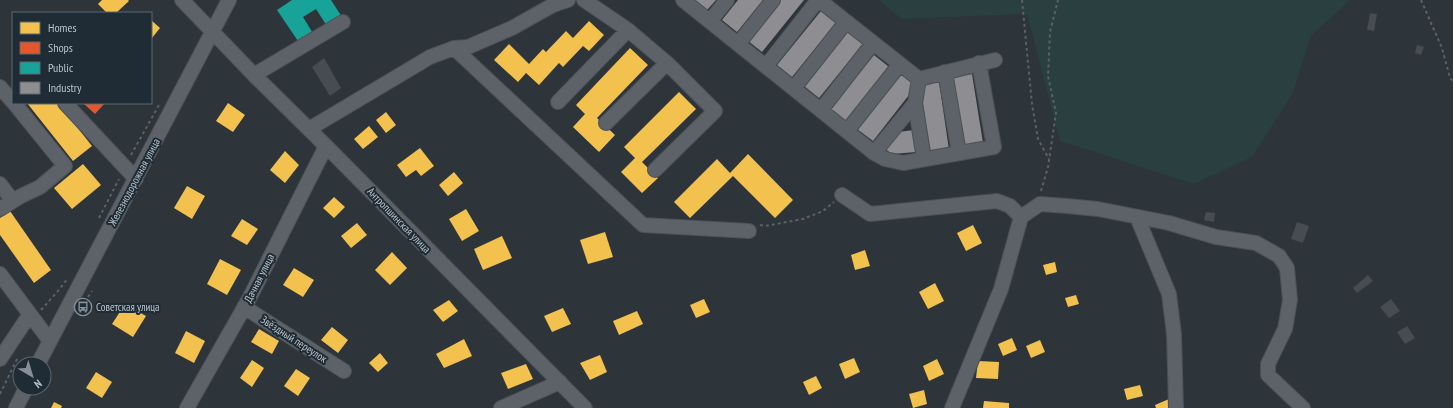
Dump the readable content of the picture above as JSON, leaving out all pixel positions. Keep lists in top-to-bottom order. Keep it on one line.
{"streets":{"street":["Железнодорожная улица","Антропшинская улица","Дачная улица","Звёздный переулок"]},"crossings":[["Железнодорожная улица","Антропшинская улица"],["Антропшинская улица","Дачная улица"],["Дачная улица","Звёздный переулок"]],"places":{"bus stop":["Советская улица"]},"legend":["Homes","Shops","Public","Industry"],"north":"bottom right"}
